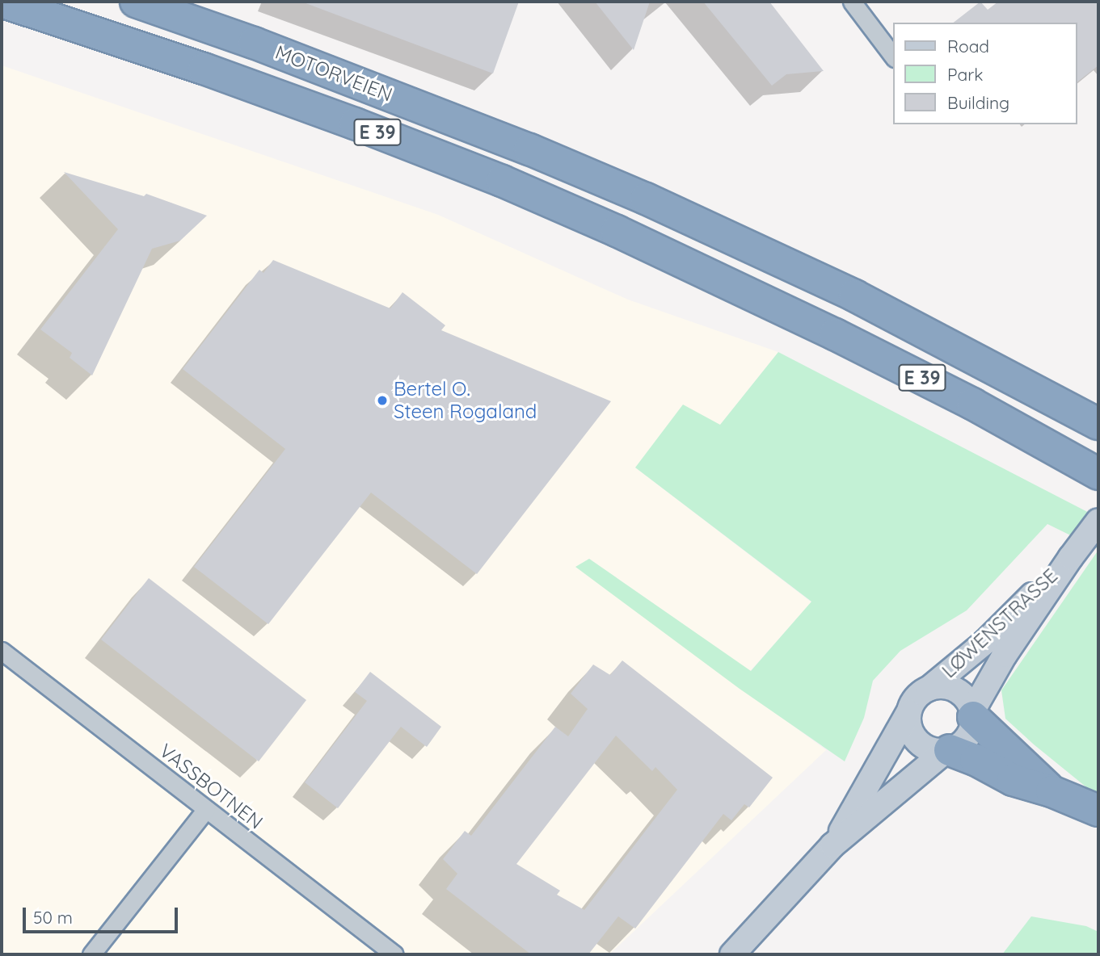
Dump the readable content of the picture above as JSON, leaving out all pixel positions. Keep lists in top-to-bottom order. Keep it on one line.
{"streets":{"highway":["MOTORVEIEN","E 39"],"main road":["LØWENSTRASSE"],"street":["VASSBOTNEN"]},"places":["Bertel O. Steen Rogaland"],"legend":["Road","Park","Building"],"scale_bar":"50 m"}
